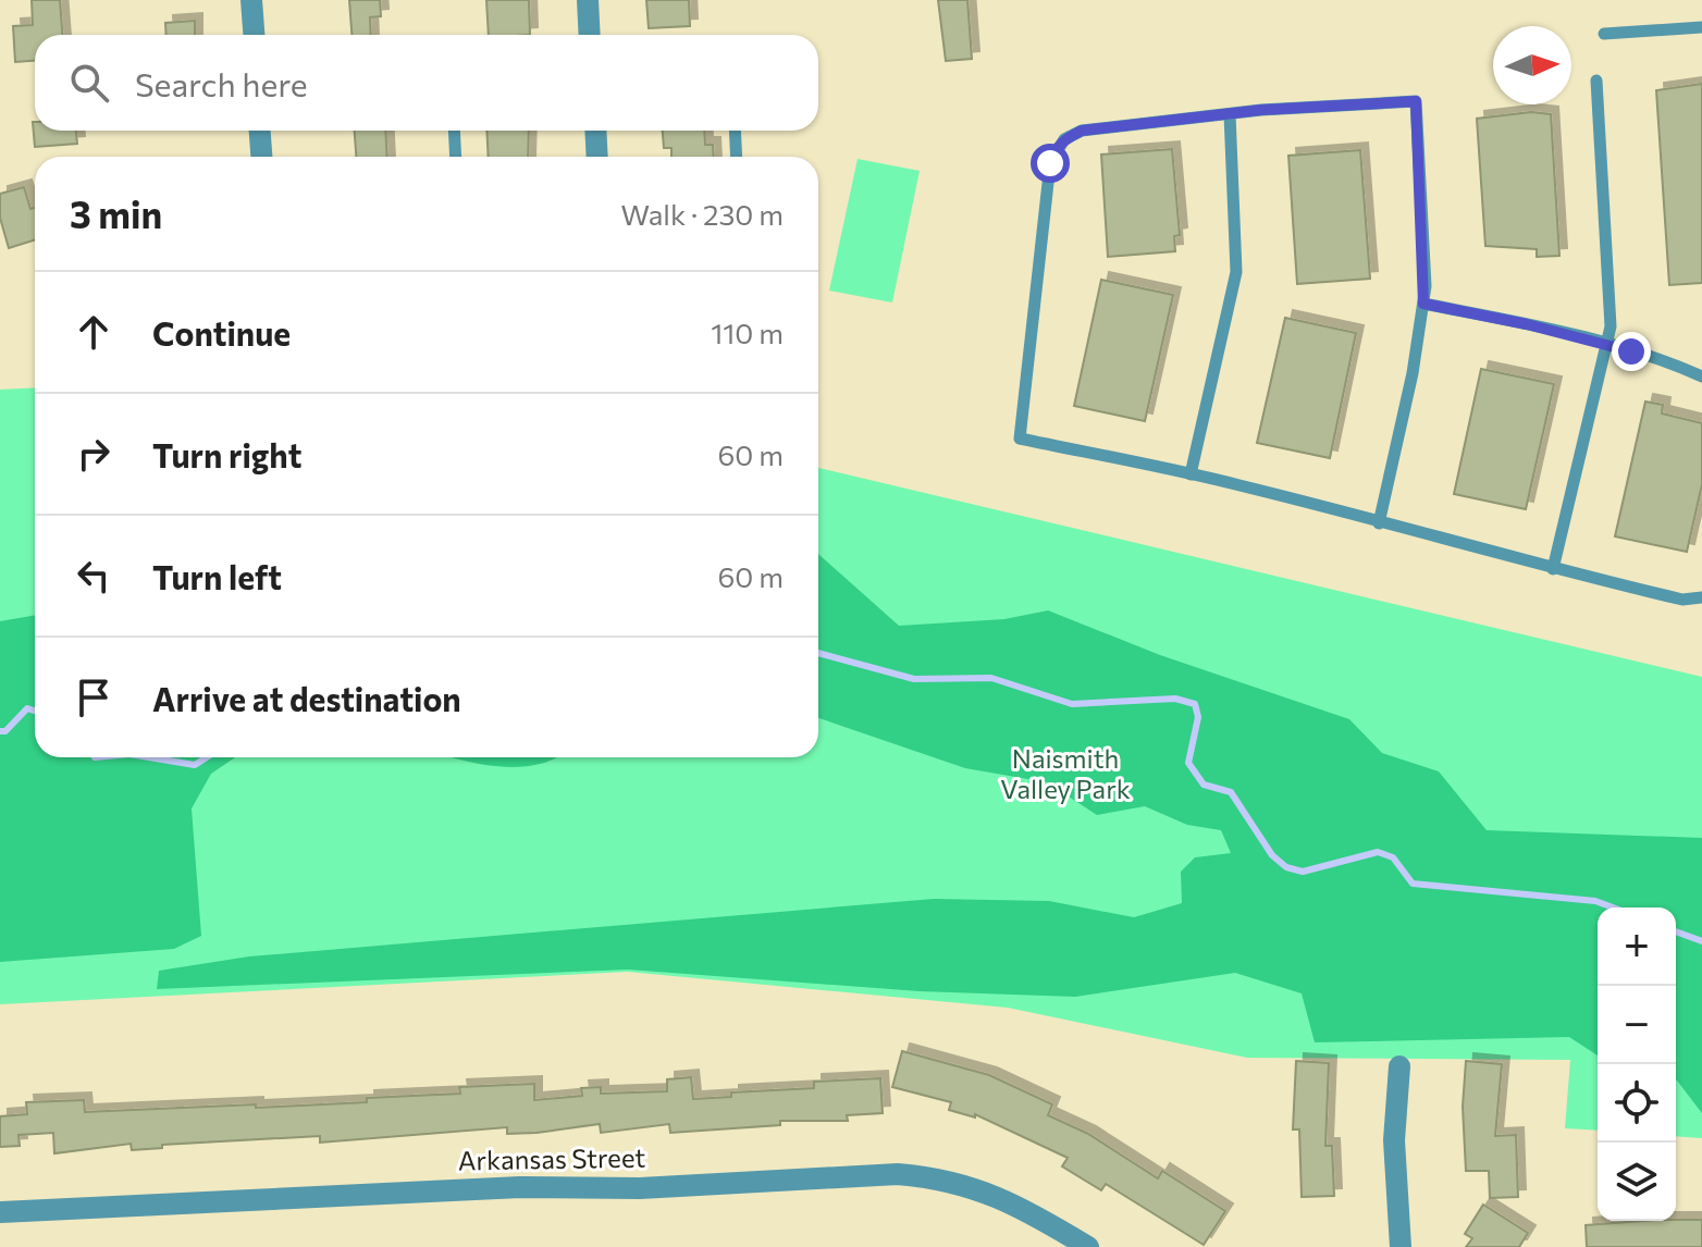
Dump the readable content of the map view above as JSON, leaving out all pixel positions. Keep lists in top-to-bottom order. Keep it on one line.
{"streets":{"street":["Arkansas Street"]},"parks":["Naismith Valley Park"],"north":"right","page":{"search":"Search here","heading":["3 min","Walk · 230 m"],"list":[["Continue","110 m"],["Turn right","60 m"],["Turn left","60 m"],"Arrive at destination"],"map_buttons":["+","−"]}}
